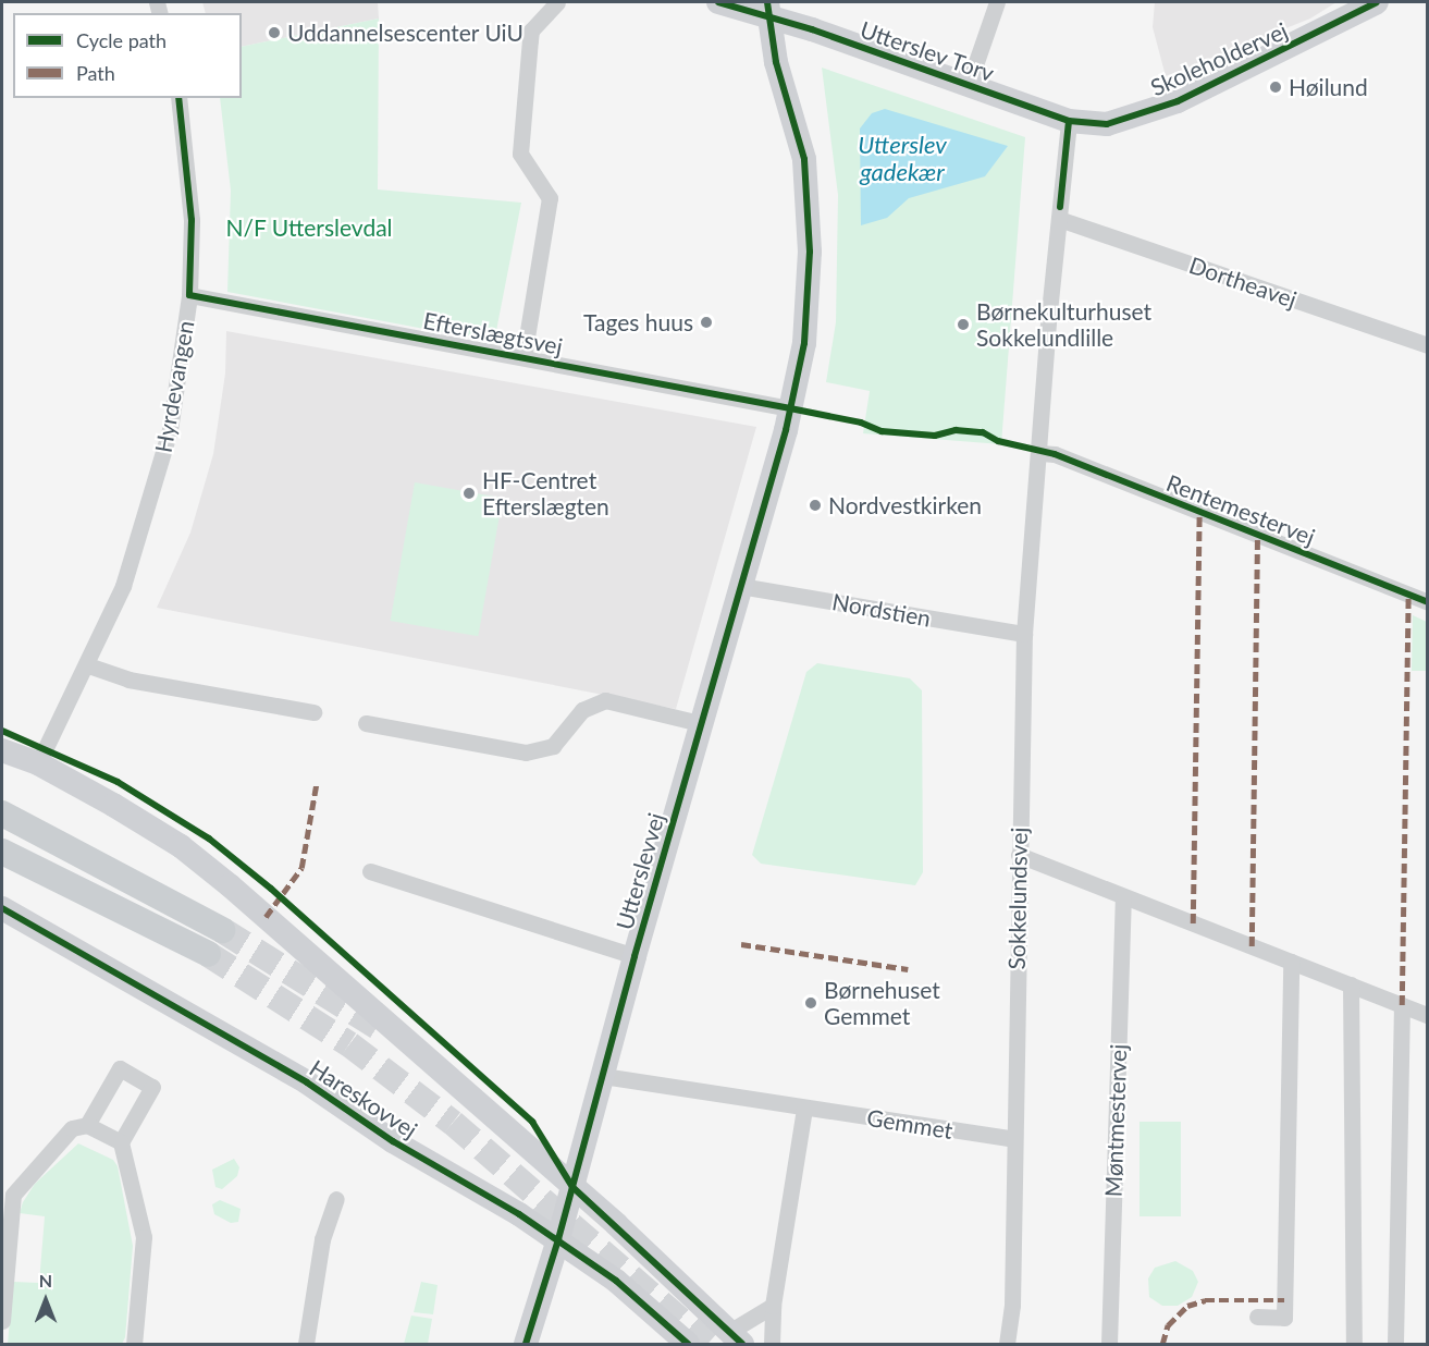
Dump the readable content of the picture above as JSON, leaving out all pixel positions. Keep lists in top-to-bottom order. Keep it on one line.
{"streets":{"street":["Utterslev Torv","Skoleholdervej","Dortheavej","Efterslægtsvej","Hyrdevangen","Rentemestervej","Nordstien","Utterslevvej","Sokkelundsvej","Hareskovvej","Møntmestervej","Gemmet"]},"crossings":[["Utterslev Torv","Skoleholdervej"],["Efterslægtsvej","Hyrdevangen"],["Efterslægtsvej","Utterslevvej"],["Rentemestervej","Sokkelundsvej"],["Nordstien","Utterslevvej"],["Nordstien","Sokkelundsvej"],["Utterslevvej","Hareskovvej"],["Utterslevvej","Gemmet"],["Sokkelundsvej","Gemmet"]],"water":["Utterslev gadekær"],"parks":["N/F Utterslevdal"],"places":["Uddannelsescenter UiU","Høilund","Tages huus","Børnekulturhuset Sokkelundlille","HF-Centret Efterslægten","Nordvestkirken","Børnehuset Gemmet"],"legend":["Cycle path","Path"],"north":"top"}
